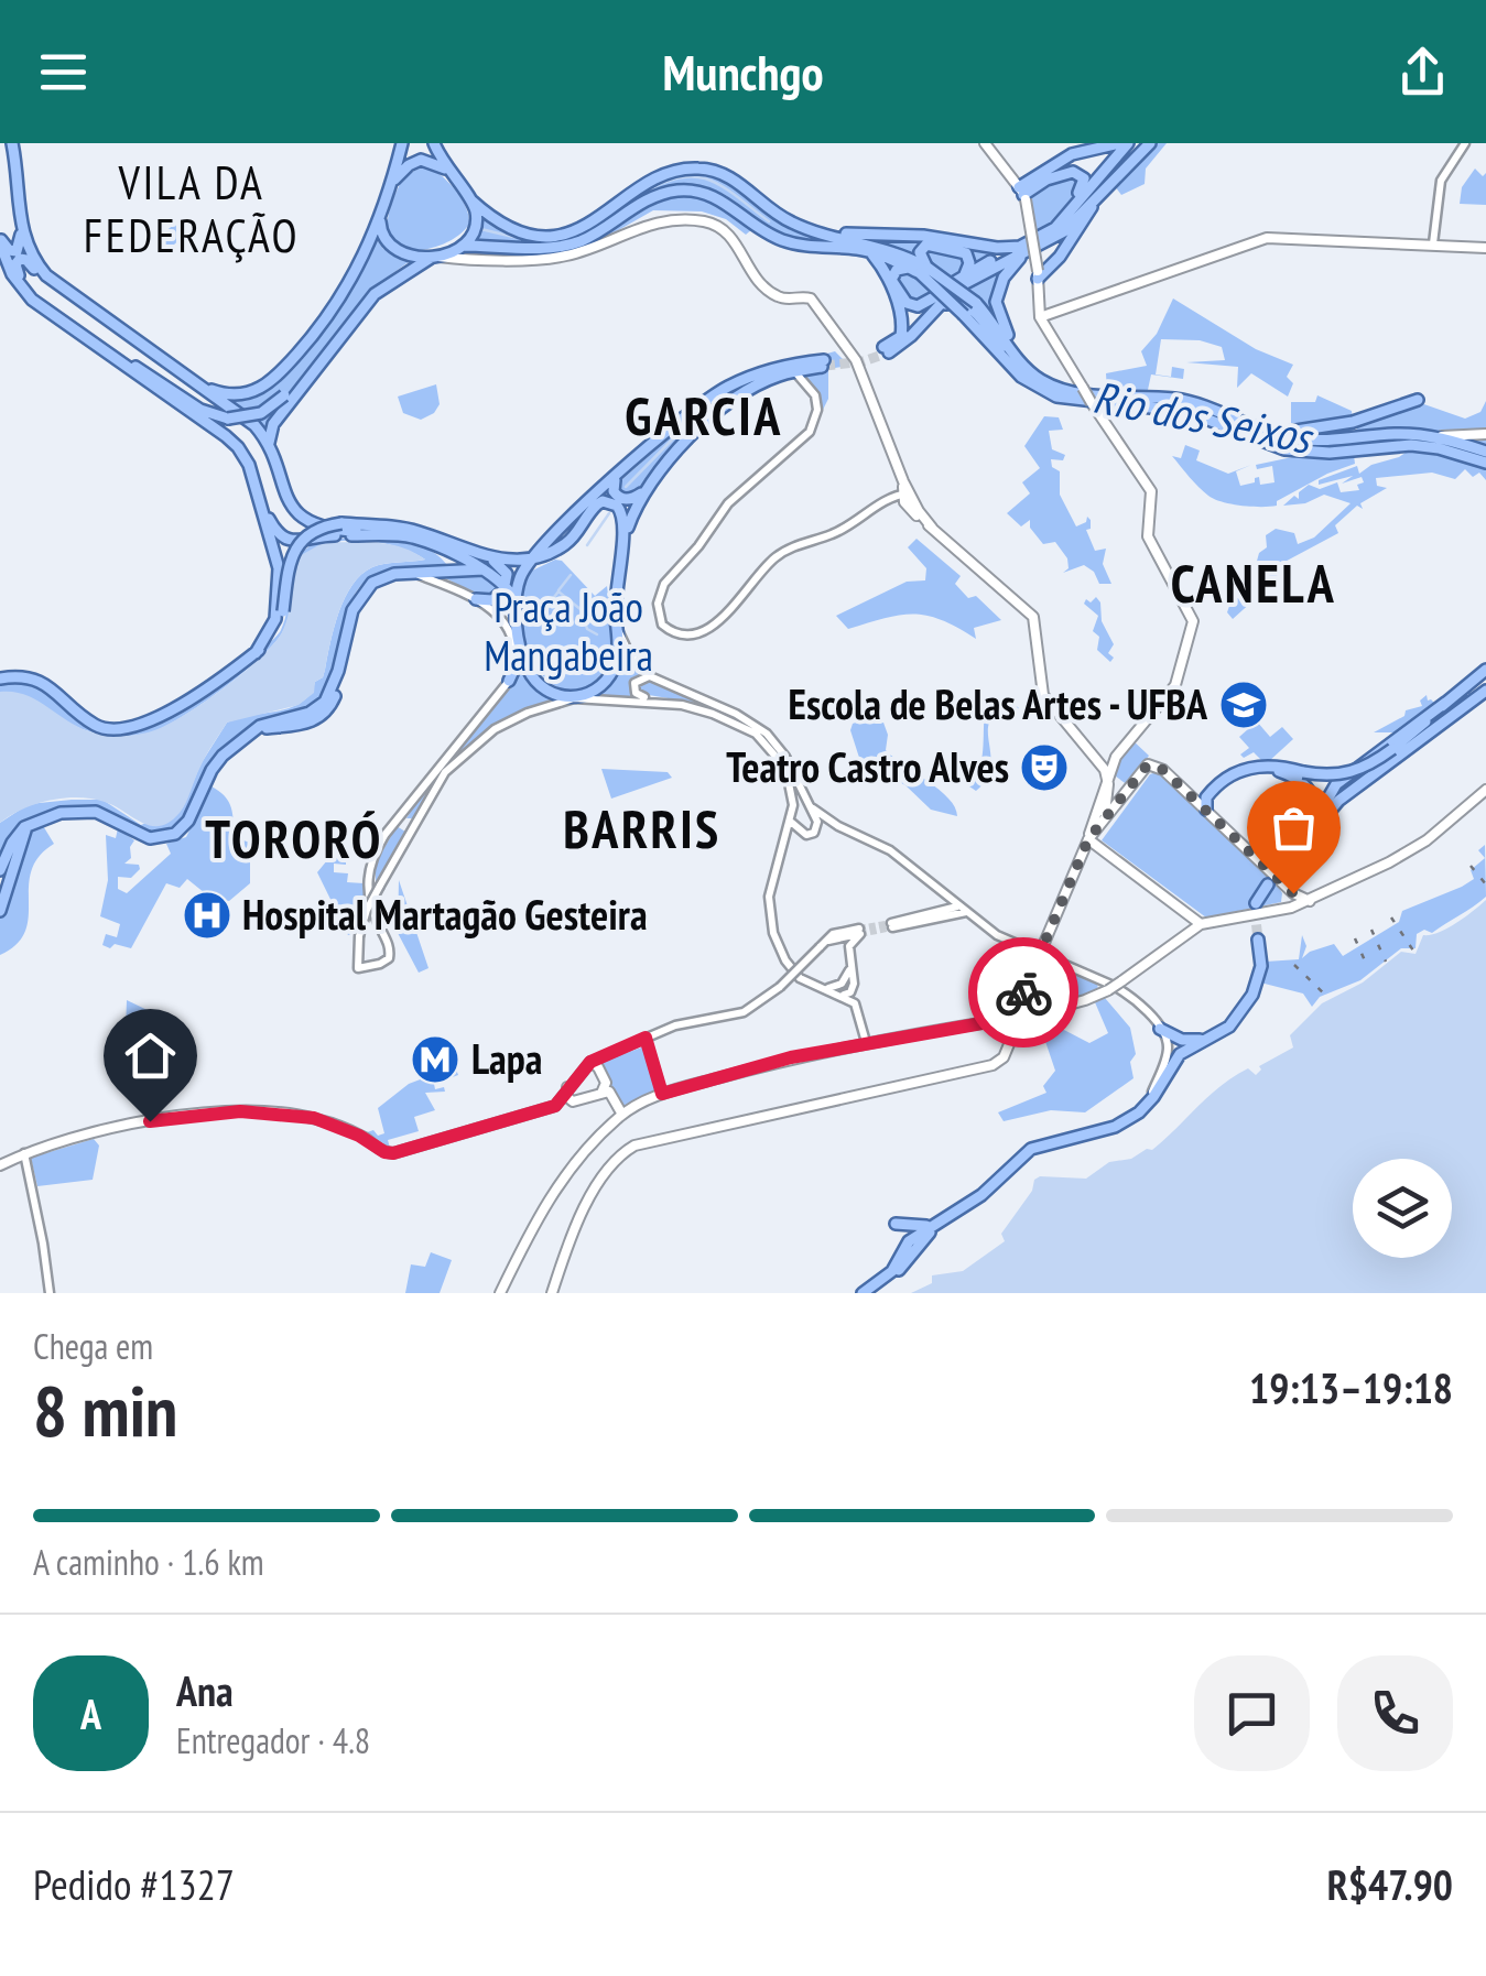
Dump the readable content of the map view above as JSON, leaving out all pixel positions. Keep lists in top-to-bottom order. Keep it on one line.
{"districts":["VILA DA FEDERAÇÃO","GARCIA","CANELA","BARRIS","TORORÓ"],"water":["Rio dos Seixos"],"parks":["Praça João Mangabeira"],"places":{"school or university":["Escola de Belas Artes - UFBA"],"theatre":["Teatro Castro Alves"],"hospital":["Hospital Martagão Gesteira"],"metro station":["Lapa"]},"page":{"header":"Munchgo","heading":["8 min","Chega em","19:13–19:18"],"panel":["Ana","Entregador · 4.8","Pedido #1327","R$47.90"],"bar":"A caminho · 1.6 km","round":"A"}}
